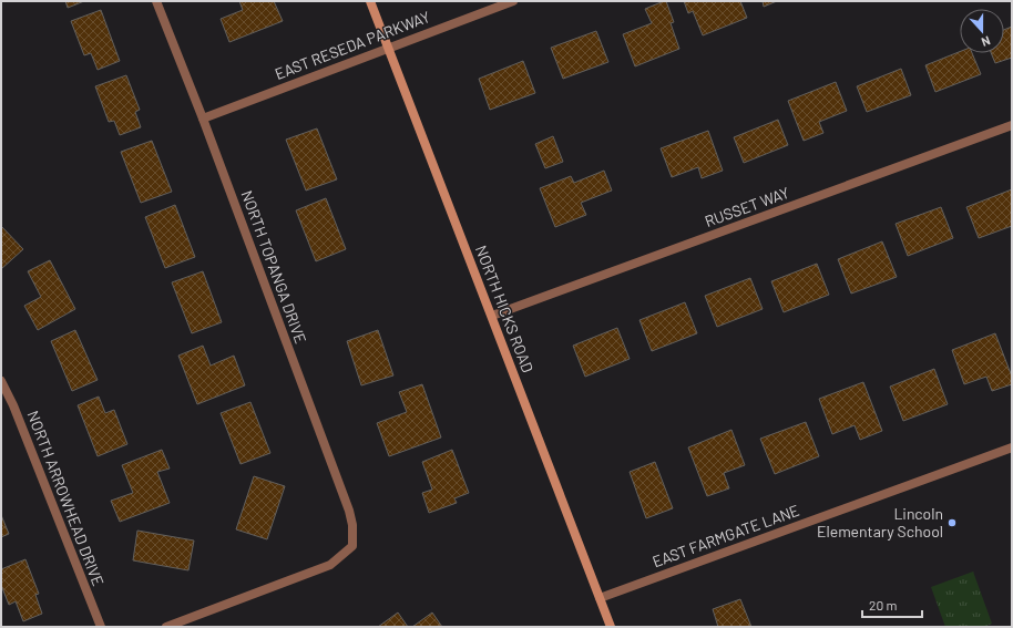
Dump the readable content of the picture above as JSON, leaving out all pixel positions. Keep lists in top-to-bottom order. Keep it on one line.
{"streets":{"main road":["NORTH HICKS ROAD"],"street":["EAST RESEDA PARKWAY","RUSSET WAY","NORTH TOPANGA DRIVE","NORTH ARROWHEAD DRIVE","EAST FARMGATE LANE"]},"crossings":[["EAST RESEDA PARKWAY","NORTH TOPANGA DRIVE"],["EAST RESEDA PARKWAY","NORTH HICKS ROAD"],["RUSSET WAY","NORTH HICKS ROAD"],["NORTH HICKS ROAD","EAST FARMGATE LANE"]],"places":["Lincoln Elementary School"],"scale_bar":"20 m","north":"bottom"}
